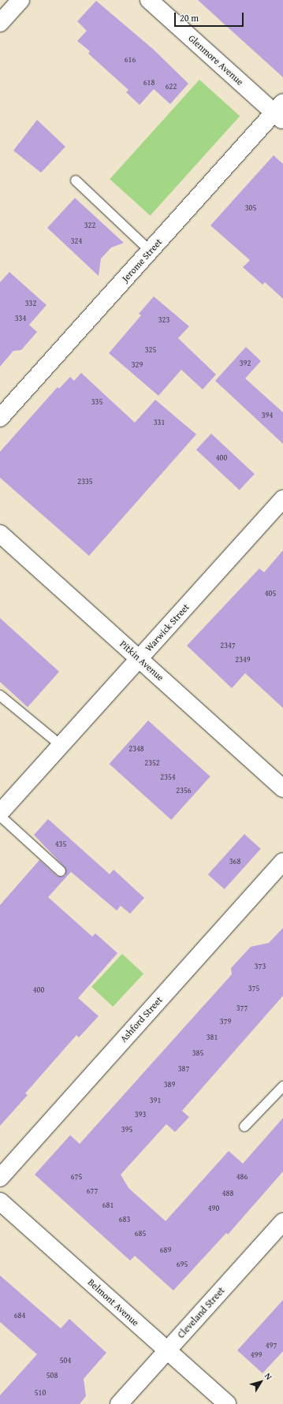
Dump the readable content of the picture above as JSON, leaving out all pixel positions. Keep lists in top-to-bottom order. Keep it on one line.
{"streets":{"street":["Glenmore Avenue","Jerome Street","Warwick Street","Pitkin Avenue","Ashford Street","Belmont Avenue","Cleveland Street"]},"crossings":[["Glenmore Avenue","Jerome Street"],["Warwick Street","Pitkin Avenue"],["Belmont Avenue","Cleveland Street"]],"house_numbers":["616","618","622","305","322","324","332","334","323","325","392","329","335","394","331","400","2335","405","2347","2349","2348","2352","2354","2356","435","368","373","375","400","377","379","381","385","387","389","391","393","395","675","486","677","488","681","490","683","685","689","695","684","497","499","504","508","510"],"scale_bar":"20 m","north":"top right"}
